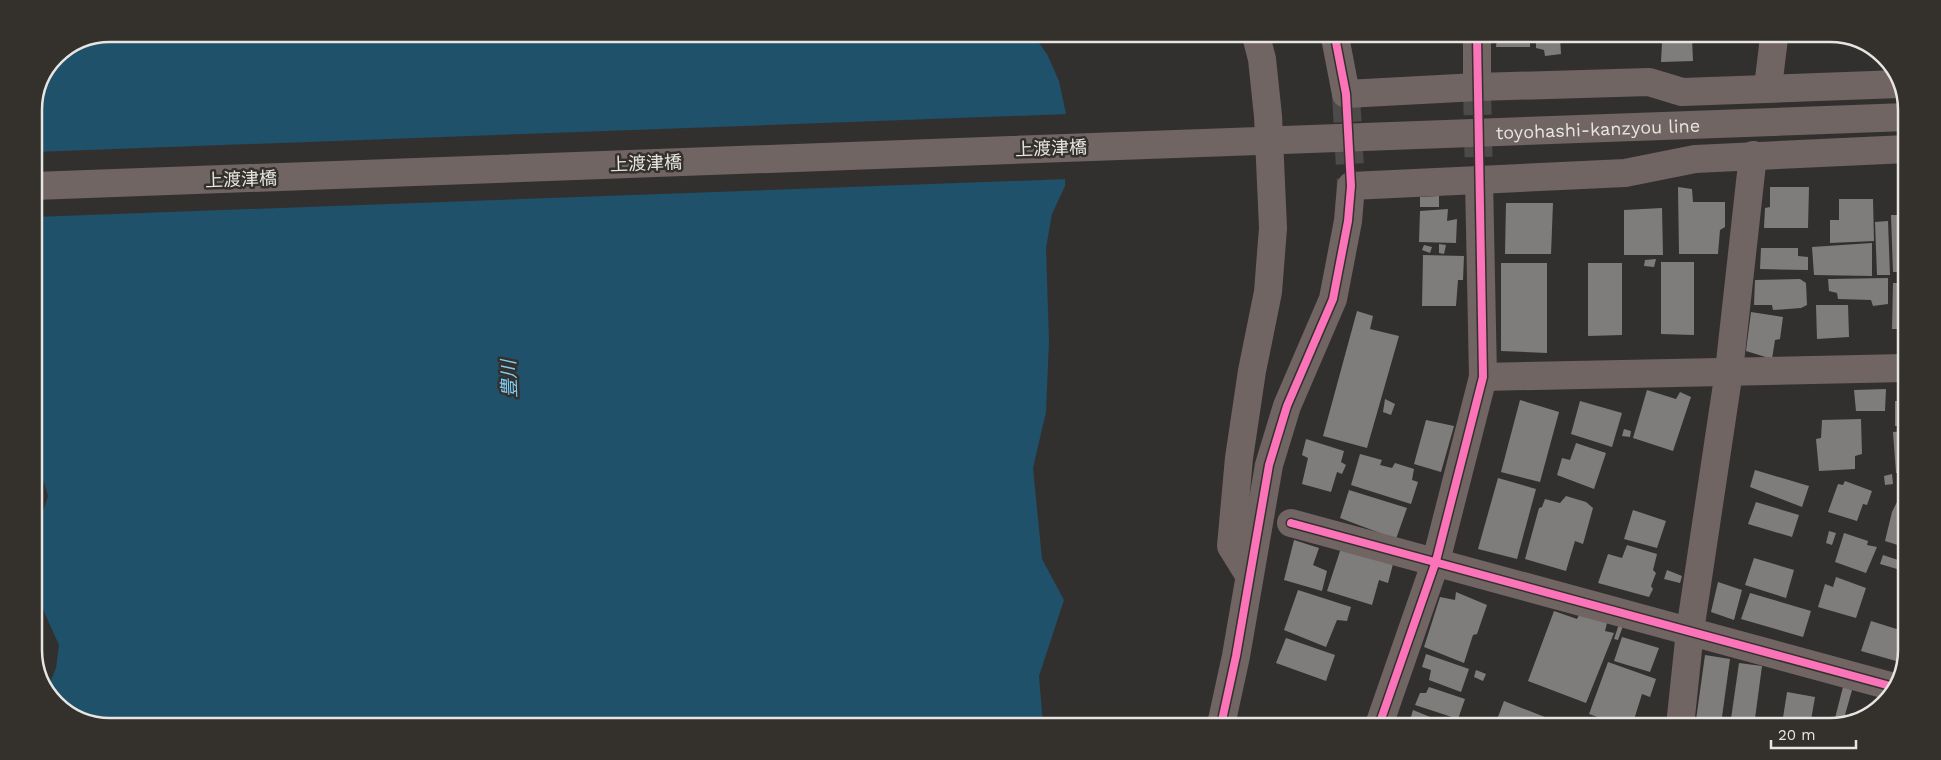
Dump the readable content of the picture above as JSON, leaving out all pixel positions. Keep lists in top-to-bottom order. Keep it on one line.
{"streets":{"main road":["toyohashi-kanzyou line","上渡津橋"]},"crossings":[["toyohashi-kanzyou line","上渡津橋"]],"water":["豊川"],"scale_bar":"20 m"}
